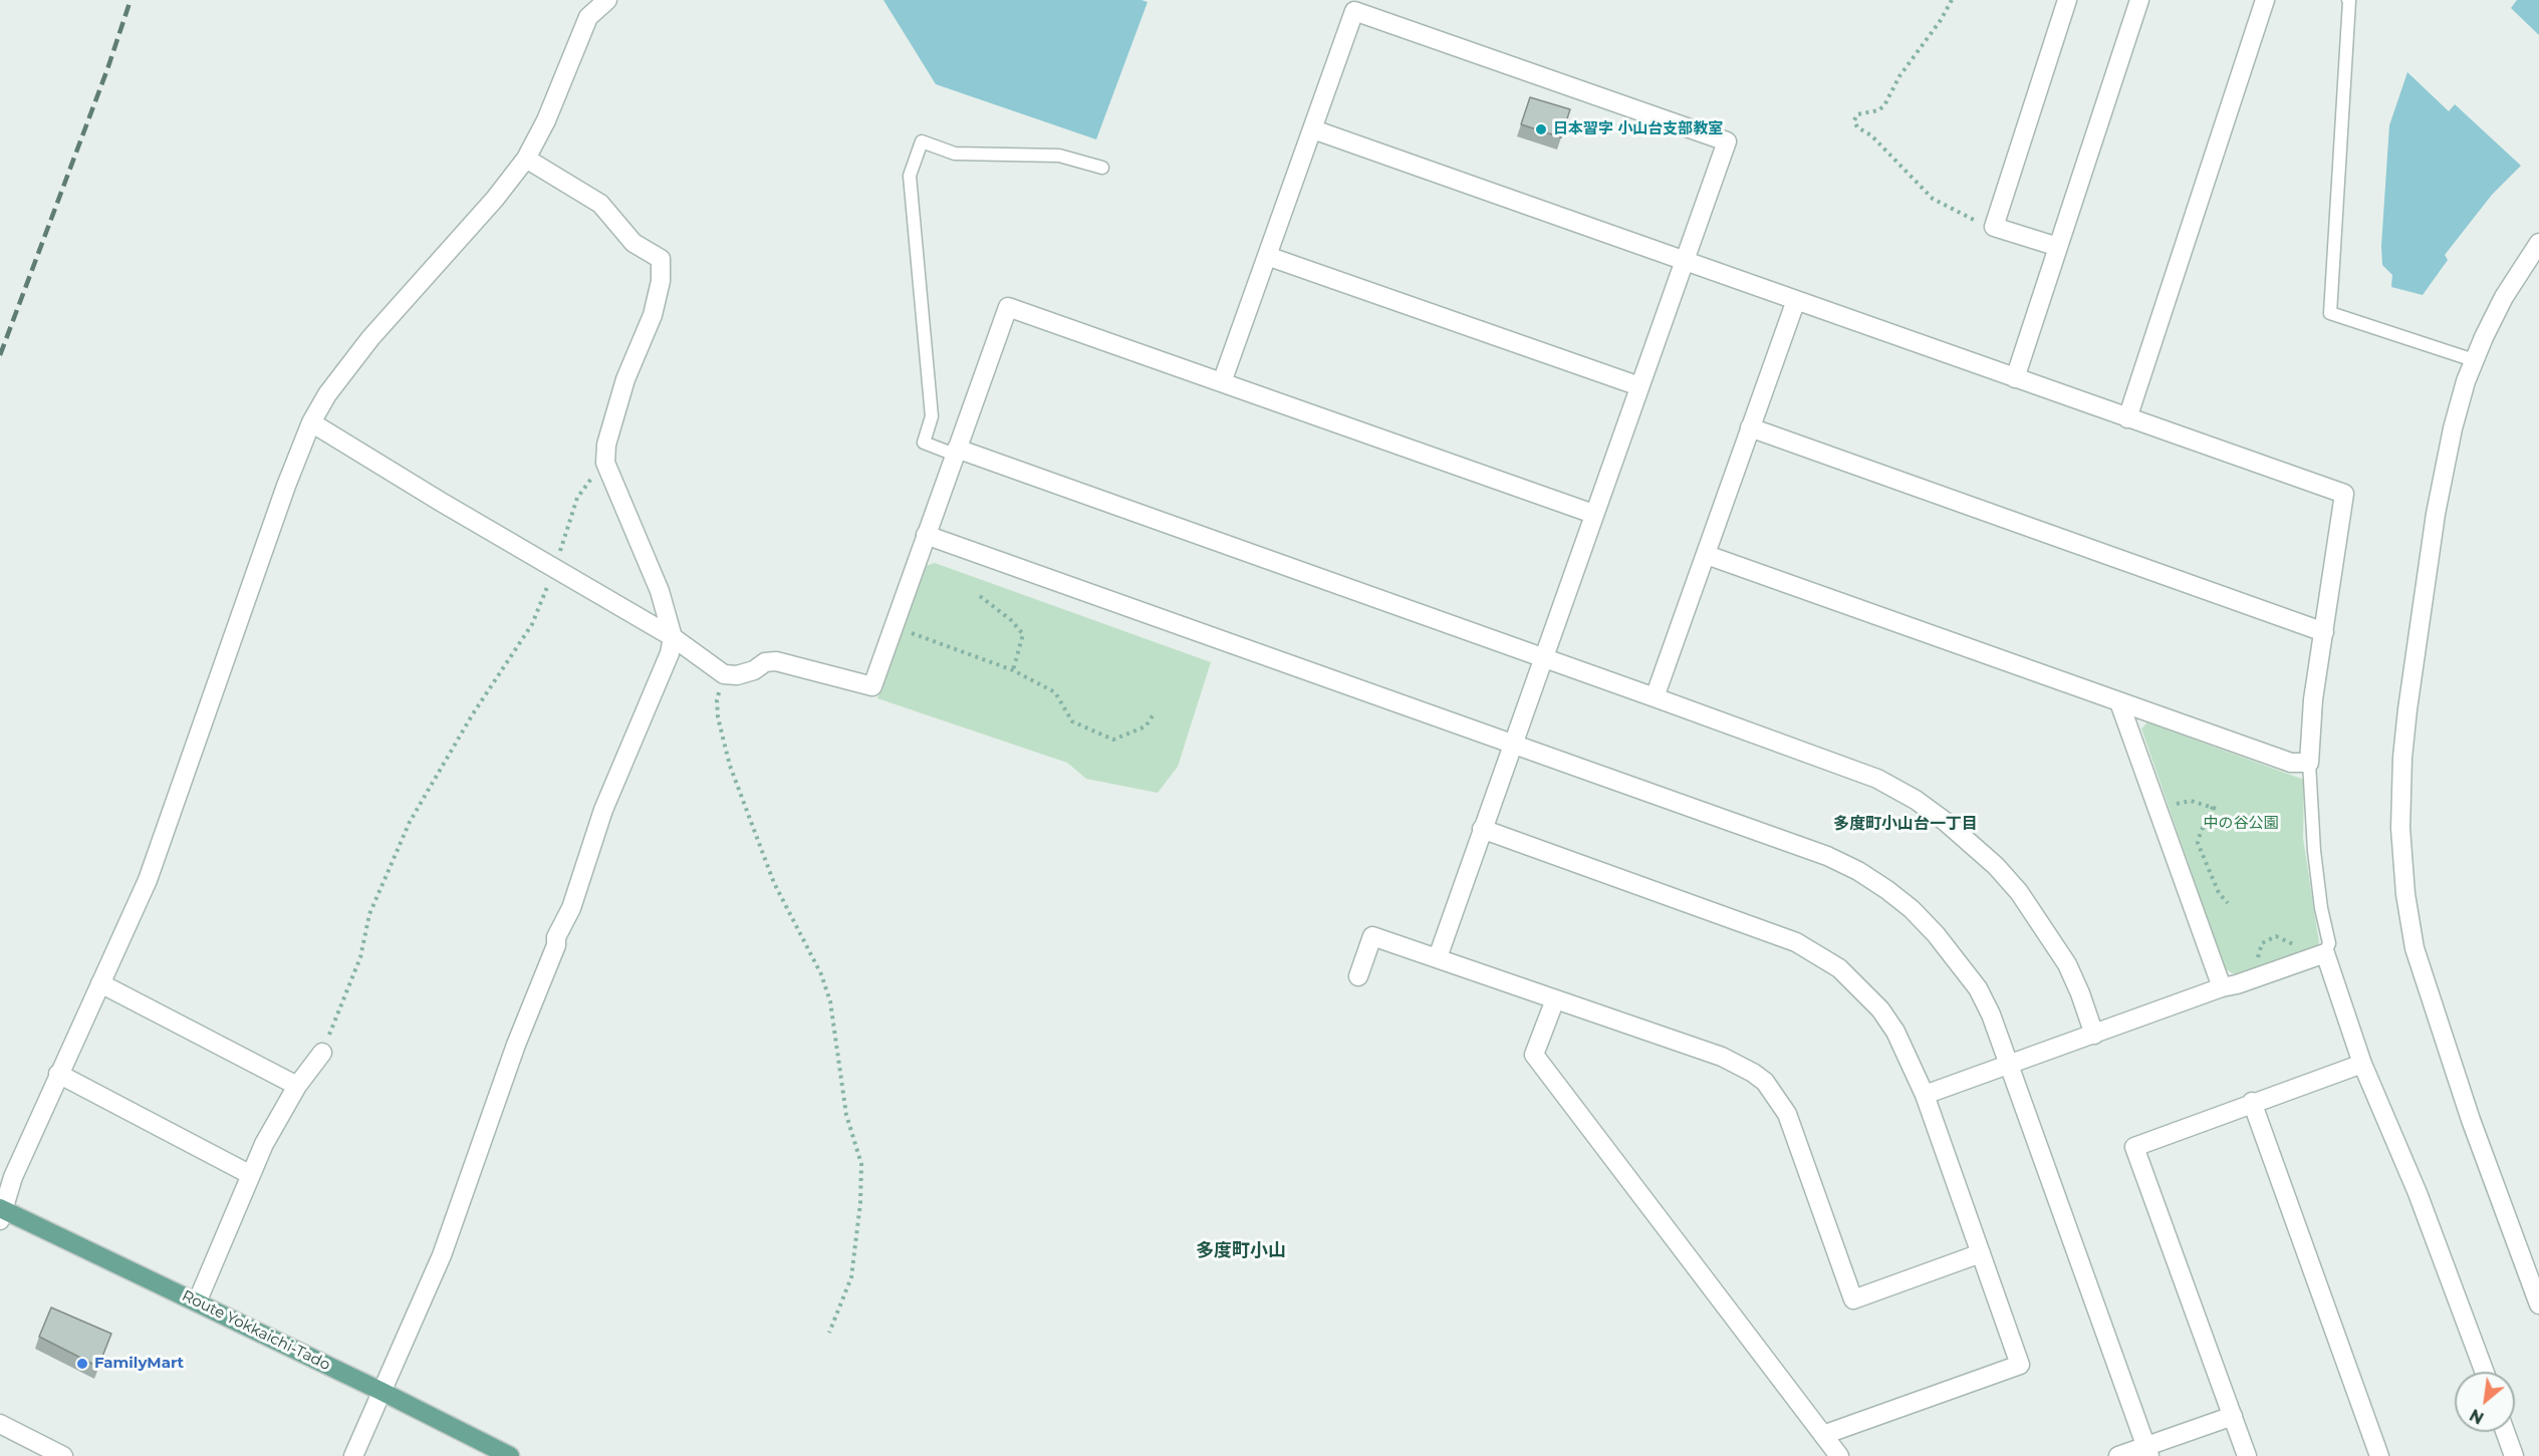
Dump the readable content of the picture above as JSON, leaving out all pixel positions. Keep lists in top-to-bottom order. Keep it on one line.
{"streets":{"main road":["Route Yokkaichi-Tado"]},"districts":["多度町小山台一丁目","多度町小山"],"parks":["中の谷公園"],"places":["日本習字 小山台支部教室","FamilyMart"],"north":"bottom left"}
